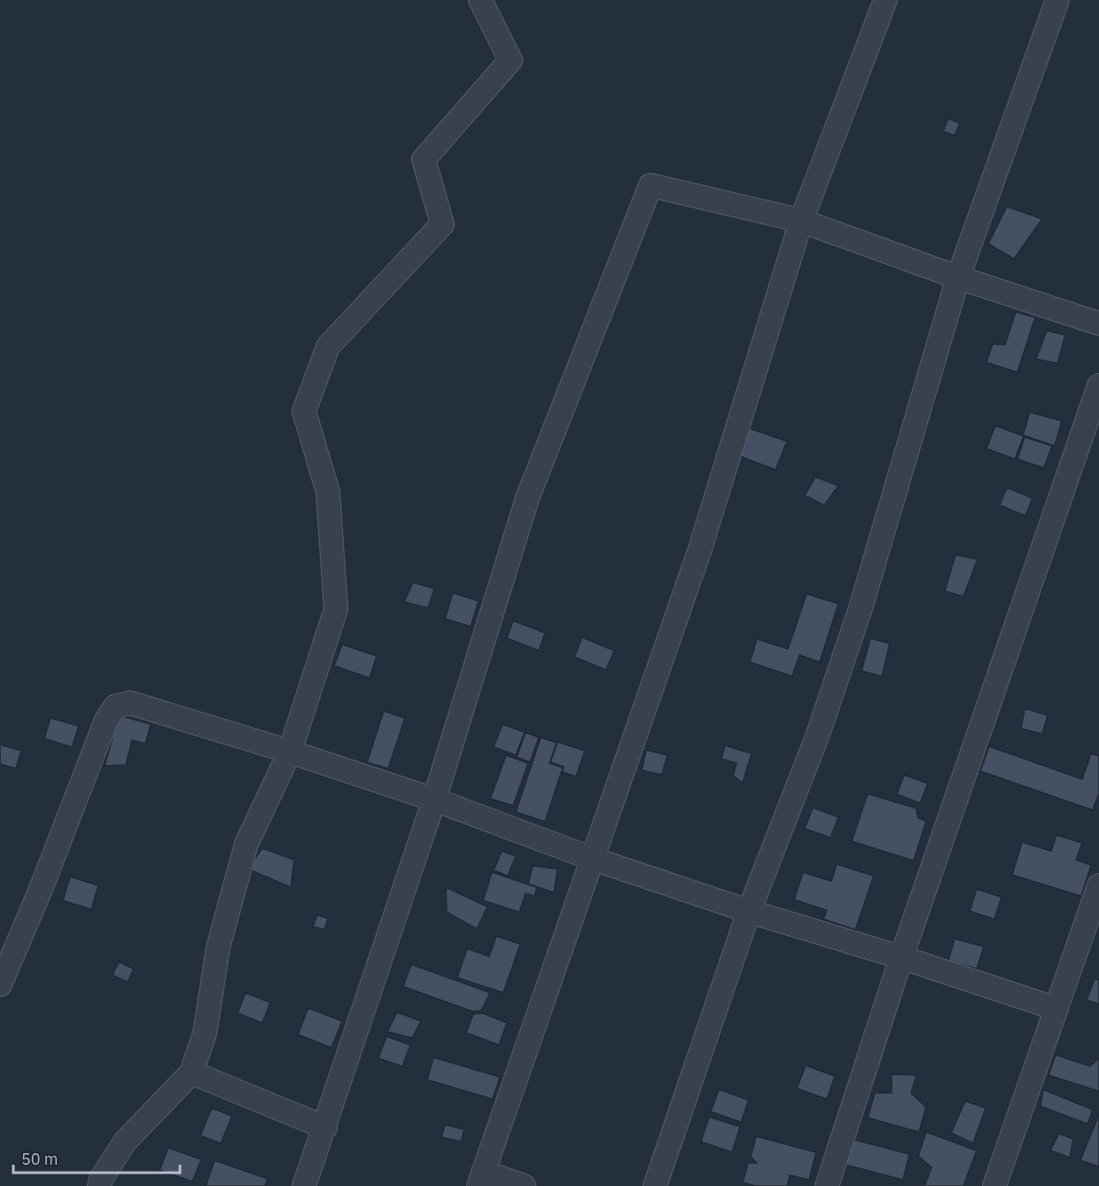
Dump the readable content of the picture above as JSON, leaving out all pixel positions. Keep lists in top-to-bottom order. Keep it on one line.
{"scale_bar":"50 m"}
